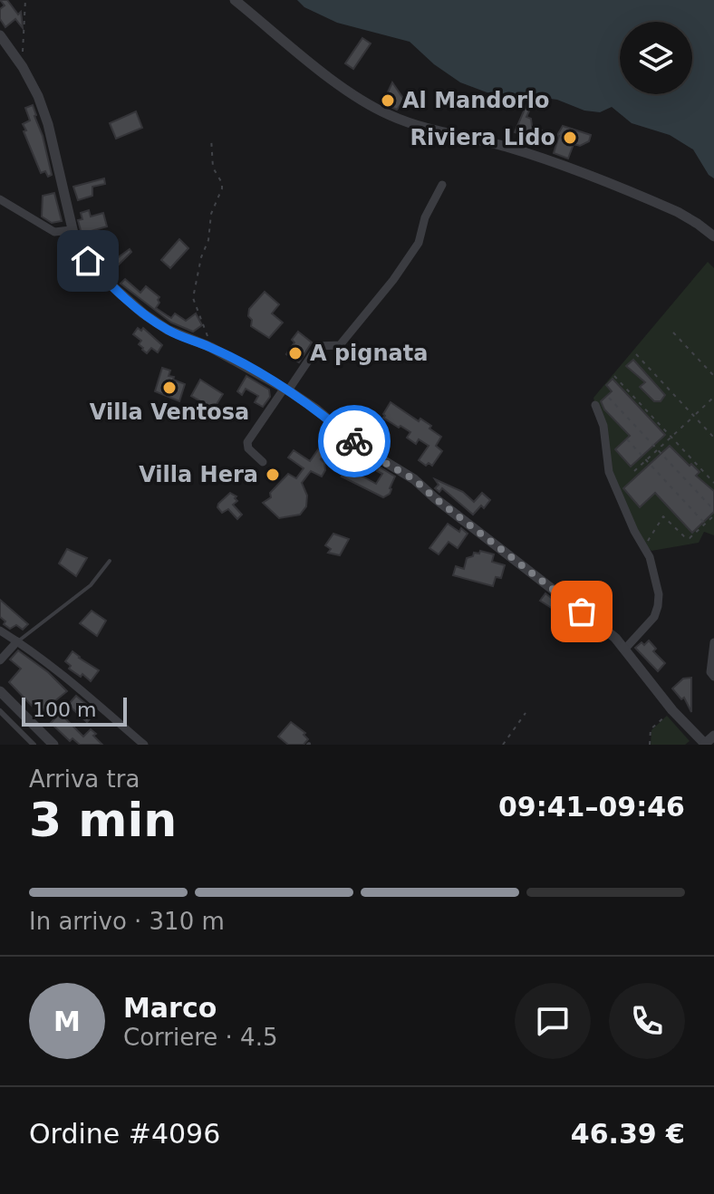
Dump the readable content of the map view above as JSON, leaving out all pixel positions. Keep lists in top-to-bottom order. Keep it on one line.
{"places":["Al Mandorlo","Riviera Lido","A pignata","Villa Ventosa","Villa Hera"],"scale_bar":"100 m","page":{"scale":"100 m","heading":["3 min","Arriva tra","09:41–09:46"],"panel":["Marco","Corriere · 4.5","Ordine #4096","46.39 €"],"bar":"In arrivo · 310 m","round":"M"}}
